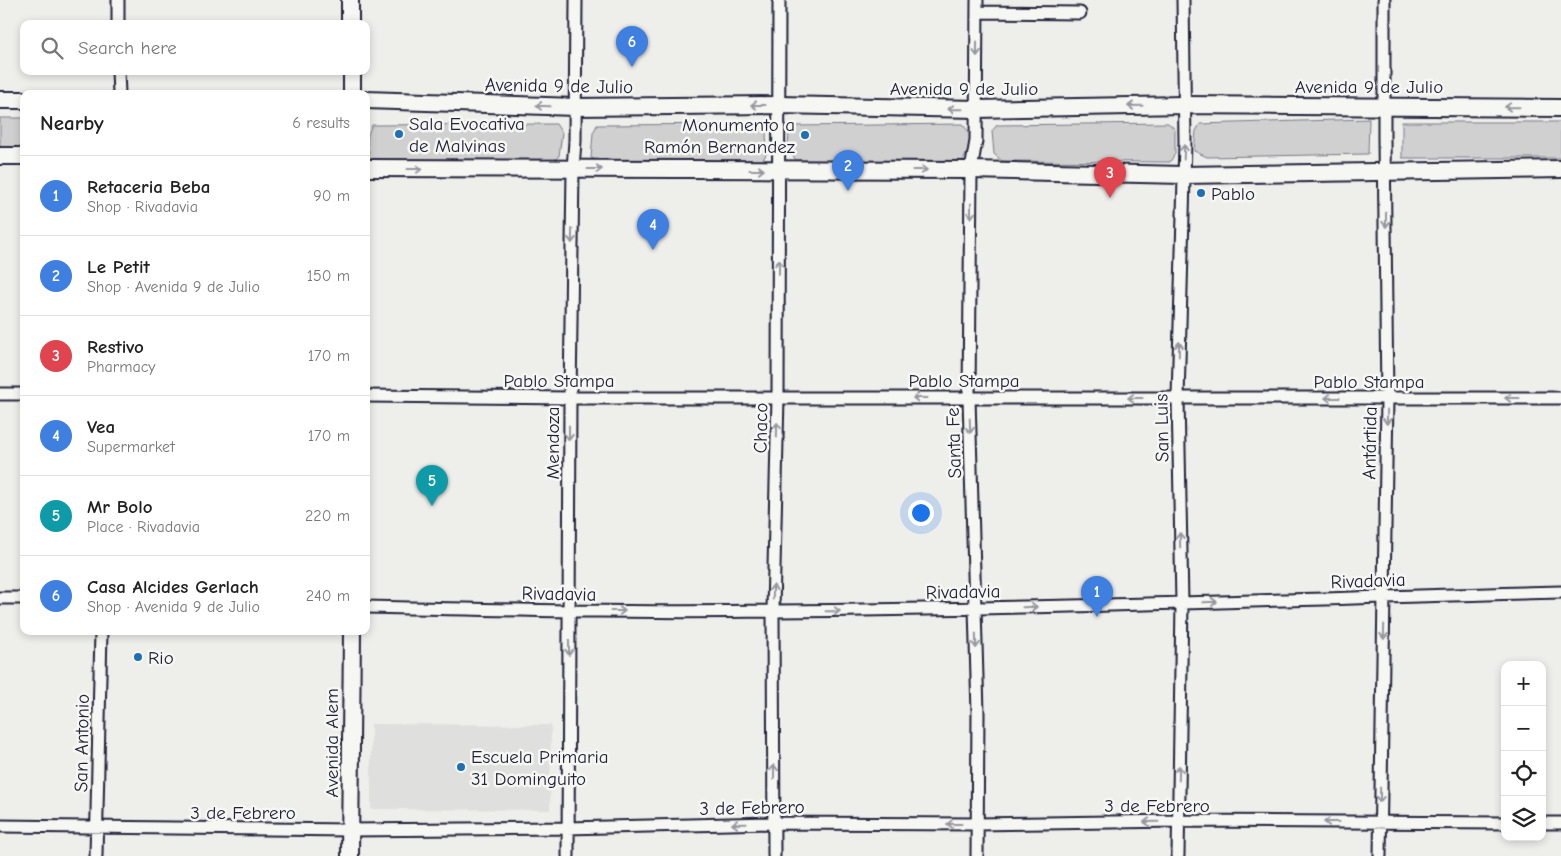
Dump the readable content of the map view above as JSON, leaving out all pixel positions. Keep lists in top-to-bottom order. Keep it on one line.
{"streets":{"main road":["Avenida 9 de Julio","Avenida Alem"],"street":["Pablo Stampa","Chaco","San Luis","Mendoza","Santa Fe","Antártida","Rivadavia","San Antonio","3 de Febrero"]},"crossings":[["Avenida 9 de Julio","Chaco"],["Avenida 9 de Julio","San Luis"],["Avenida 9 de Julio","Mendoza"],["Avenida 9 de Julio","Santa Fe"],["Avenida 9 de Julio","Antártida"],["Pablo Stampa","Chaco"],["Pablo Stampa","San Luis"],["Pablo Stampa","Mendoza"],["Pablo Stampa","Santa Fe"],["Pablo Stampa","Antártida"],["Chaco","Rivadavia"],["Chaco","3 de Febrero"],["San Luis","Rivadavia"],["San Luis","3 de Febrero"],["Mendoza","Rivadavia"],["Mendoza","3 de Febrero"],["Santa Fe","Rivadavia"],["Santa Fe","3 de Febrero"],["Antártida","Rivadavia"],["Antártida","3 de Febrero"],["San Antonio","3 de Febrero"],["Avenida Alem","3 de Febrero"]],"one_way":["Pablo Stampa","Chaco","San Luis","Mendoza","Santa Fe","Antártida","Rivadavia","3 de Febrero"],"places":["Sala Evocativa de Malvinas","Monumento a Ramón Bernandez","Pablo","Rio","Escuela Primaria 31 Dominguito"],"page":{"search":"Search here","pins":["6","2","3","4","5","1"],"heading":["Nearby","6 results"],"list":[{"mark":"1","name":"Retaceria Beba","note":"Shop · Rivadavia","value":"90 m"},{"mark":"2","name":"Le Petit","note":"Shop · Avenida 9 de Julio","value":"150 m"},{"mark":"3","name":"Restivo","note":"Pharmacy","value":"170 m"},{"mark":"4","name":"Vea","note":"Supermarket","value":"170 m"},{"mark":"5","name":"Mr Bolo","note":"Place · Rivadavia","value":"220 m"},{"mark":"6","name":"Casa Alcides Gerlach","note":"Shop · Avenida 9 de Julio","value":"240 m"}],"map_buttons":["+","−"]}}
